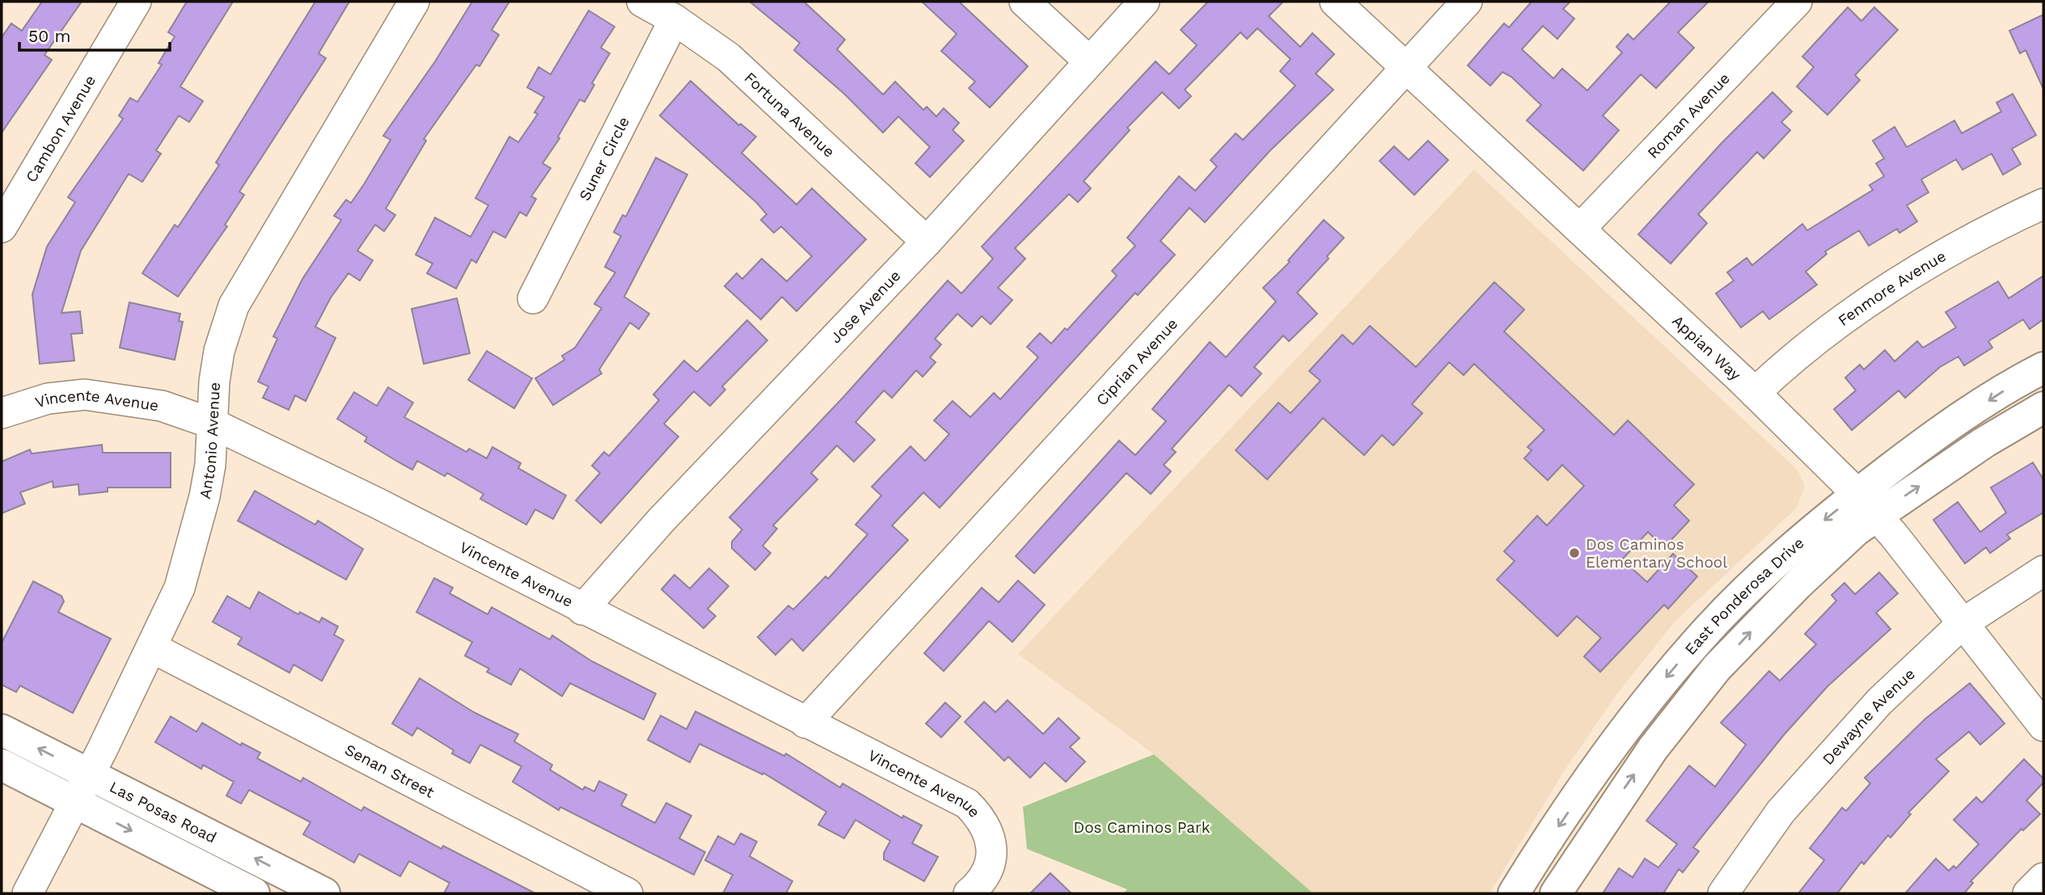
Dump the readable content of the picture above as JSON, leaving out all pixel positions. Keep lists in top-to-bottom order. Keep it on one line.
{"streets":{"main road":["East Ponderosa Drive","Las Posas Road"],"street":["Fortuna Avenue","Roman Avenue","Cambon Avenue","Suner Circle","Fenmore Avenue","Jose Avenue","Appian Way","Ciprian Avenue","Vincente Avenue","Antonio Avenue","Dewayne Avenue","Senan Street"]},"crossings":[["Fortuna Avenue","Suner Circle"],["Fortuna Avenue","Jose Avenue"],["Roman Avenue","Appian Way"],["Fenmore Avenue","Appian Way"],["Jose Avenue","Vincente Avenue"],["Appian Way","Ciprian Avenue"],["Appian Way","East Ponderosa Drive"],["Appian Way","Dewayne Avenue"],["Ciprian Avenue","Vincente Avenue"],["Vincente Avenue","Antonio Avenue"],["Antonio Avenue","Senan Street"],["Antonio Avenue","Las Posas Road"]],"parks":["Dos Caminos Park"],"places":["Dos Caminos Elementary School"],"scale_bar":"50 m"}
